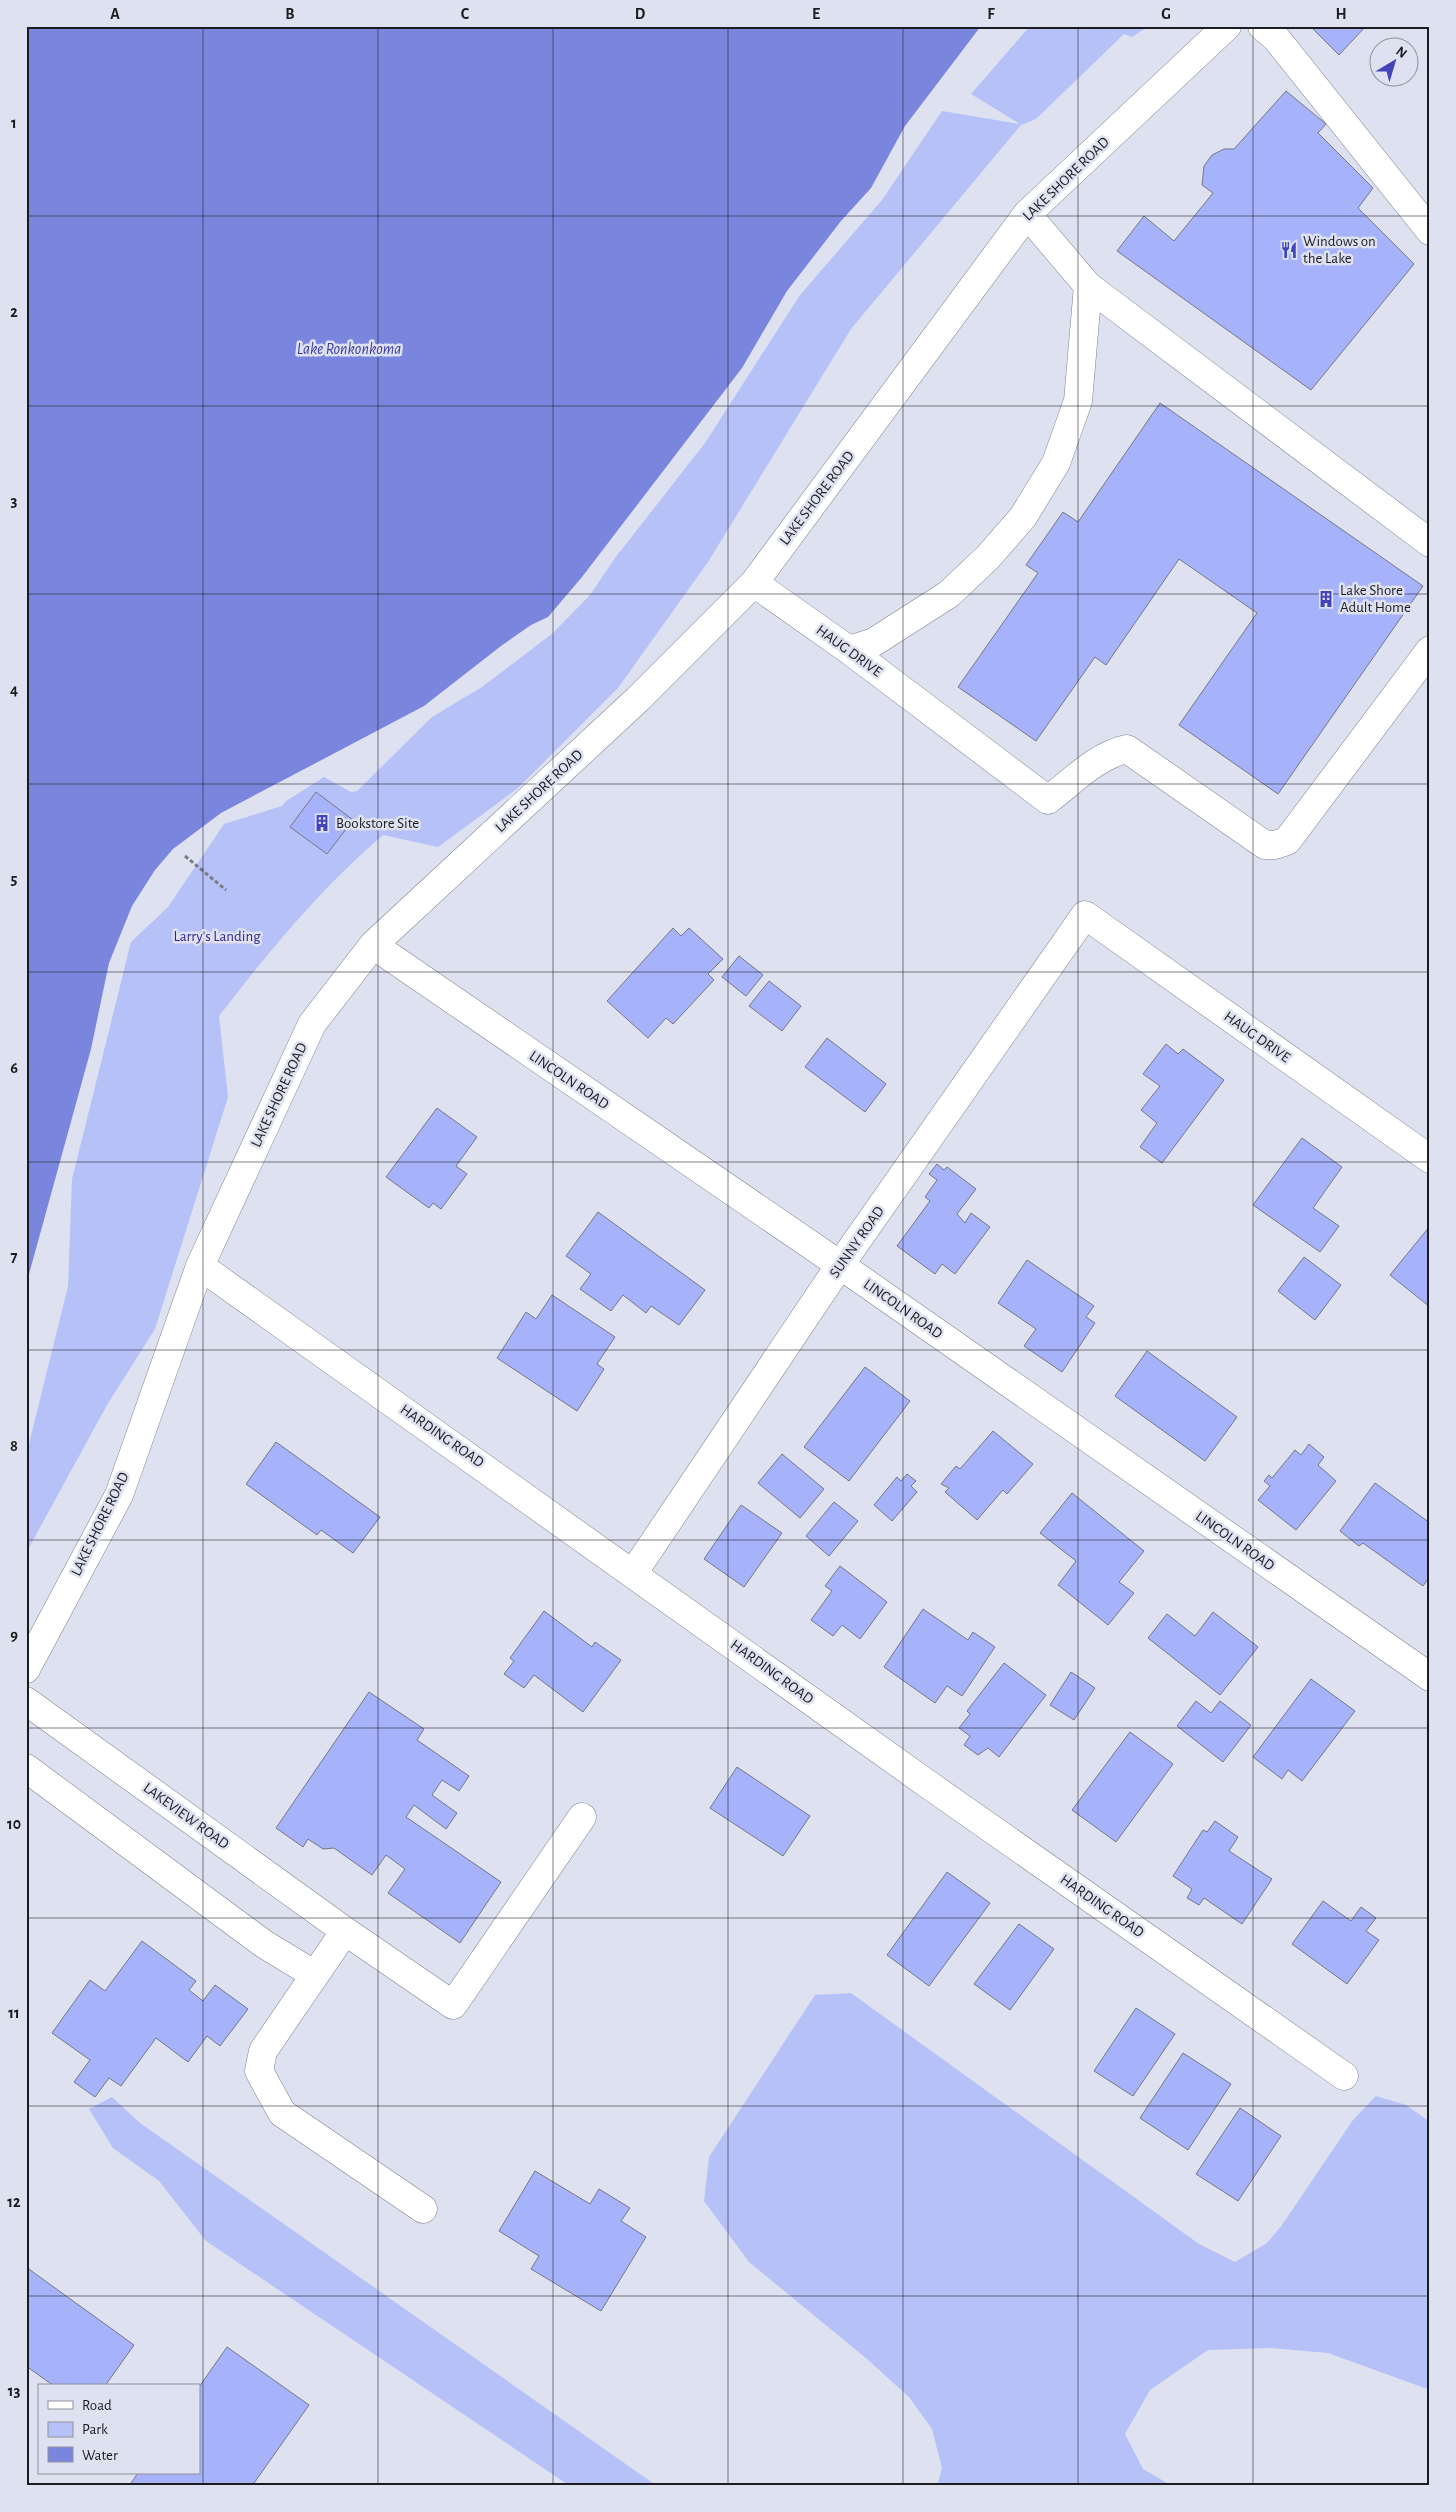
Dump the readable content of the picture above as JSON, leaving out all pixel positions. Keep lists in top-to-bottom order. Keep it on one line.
{"streets":{"street":["LAKE SHORE ROAD","HAUG DRIVE","LINCOLN ROAD","SUNNY ROAD","HARDING ROAD","LAKEVIEW ROAD"]},"crossings":[["LAKE SHORE ROAD","HAUG DRIVE"],["LAKE SHORE ROAD","LINCOLN ROAD"],["LAKE SHORE ROAD","HARDING ROAD"],["HAUG DRIVE","SUNNY ROAD"],["LINCOLN ROAD","SUNNY ROAD"],["SUNNY ROAD","HARDING ROAD"]],"water":["Lake Ronkonkoma"],"parks":["Larry's Landing"],"places":{"restaurant":["Windows on the Lake"],"building":["Lake Shore Adult Home","Bookstore Site"]},"legend":["Road","Park","Water"],"north":"top right","grid":{"columns":["A","B","C","D","E","F","G","H"],"rows":["1","2","3","4","5","6","7","8","9","10","11","12","13"]}}
